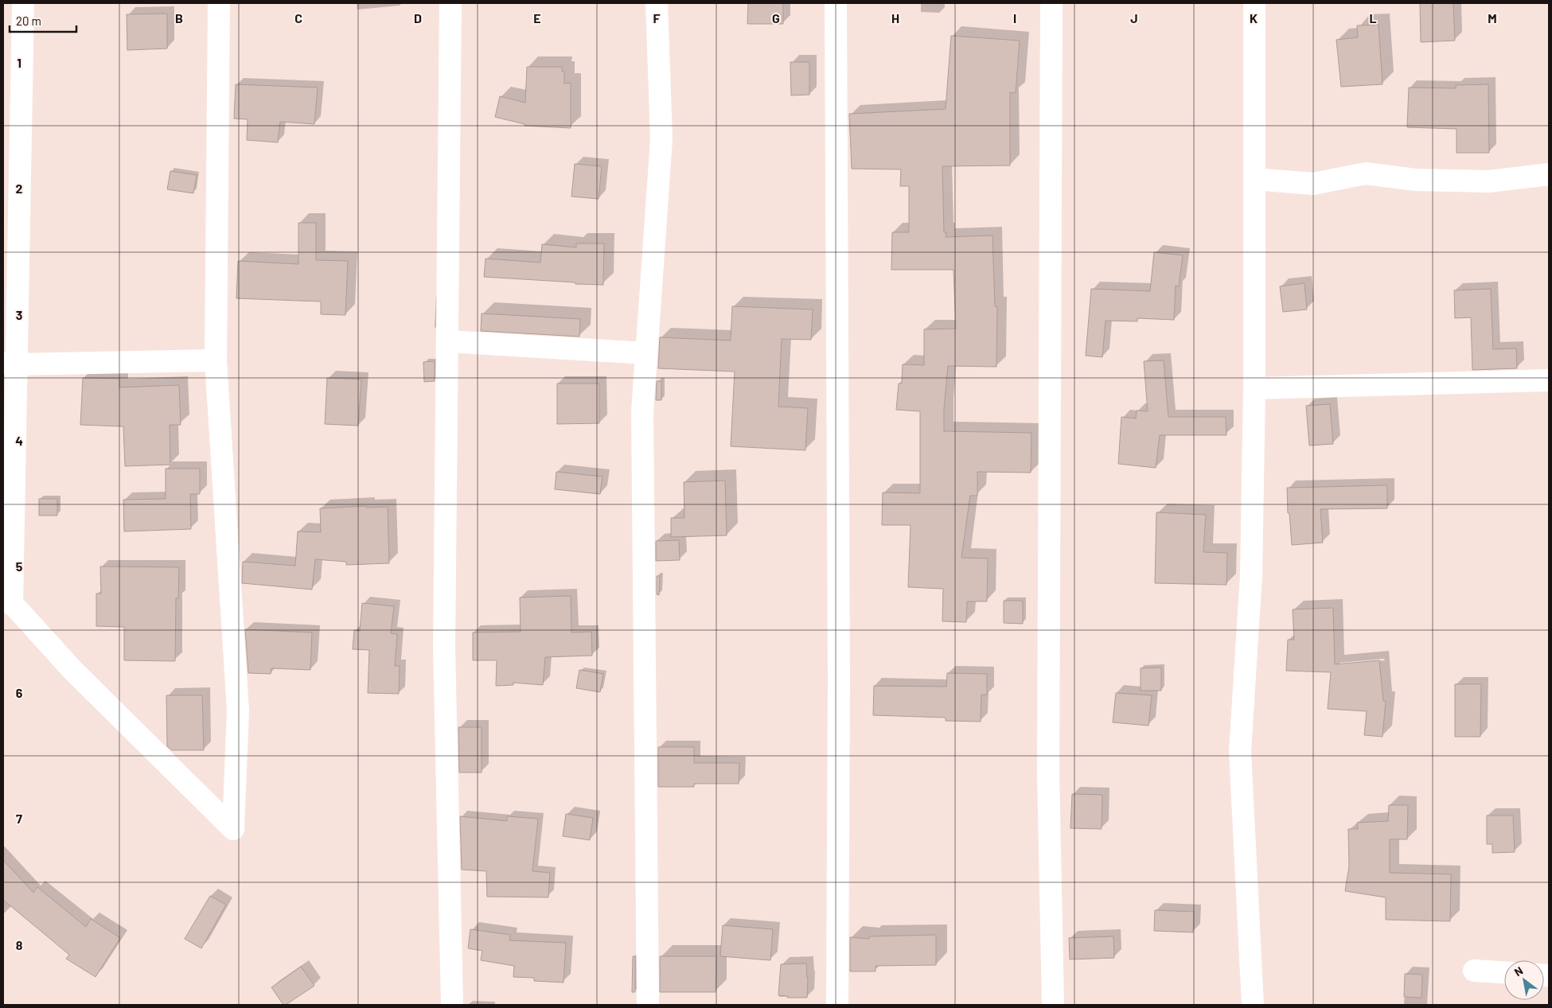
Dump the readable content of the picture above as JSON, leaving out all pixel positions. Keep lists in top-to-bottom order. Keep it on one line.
{"scale_bar":"20 m","north":"top left","grid":{"columns":["B","C","D","E","F","G","H","I","J","K","L","M"],"rows":["1","2","3","4","5","6","7","8"]}}
